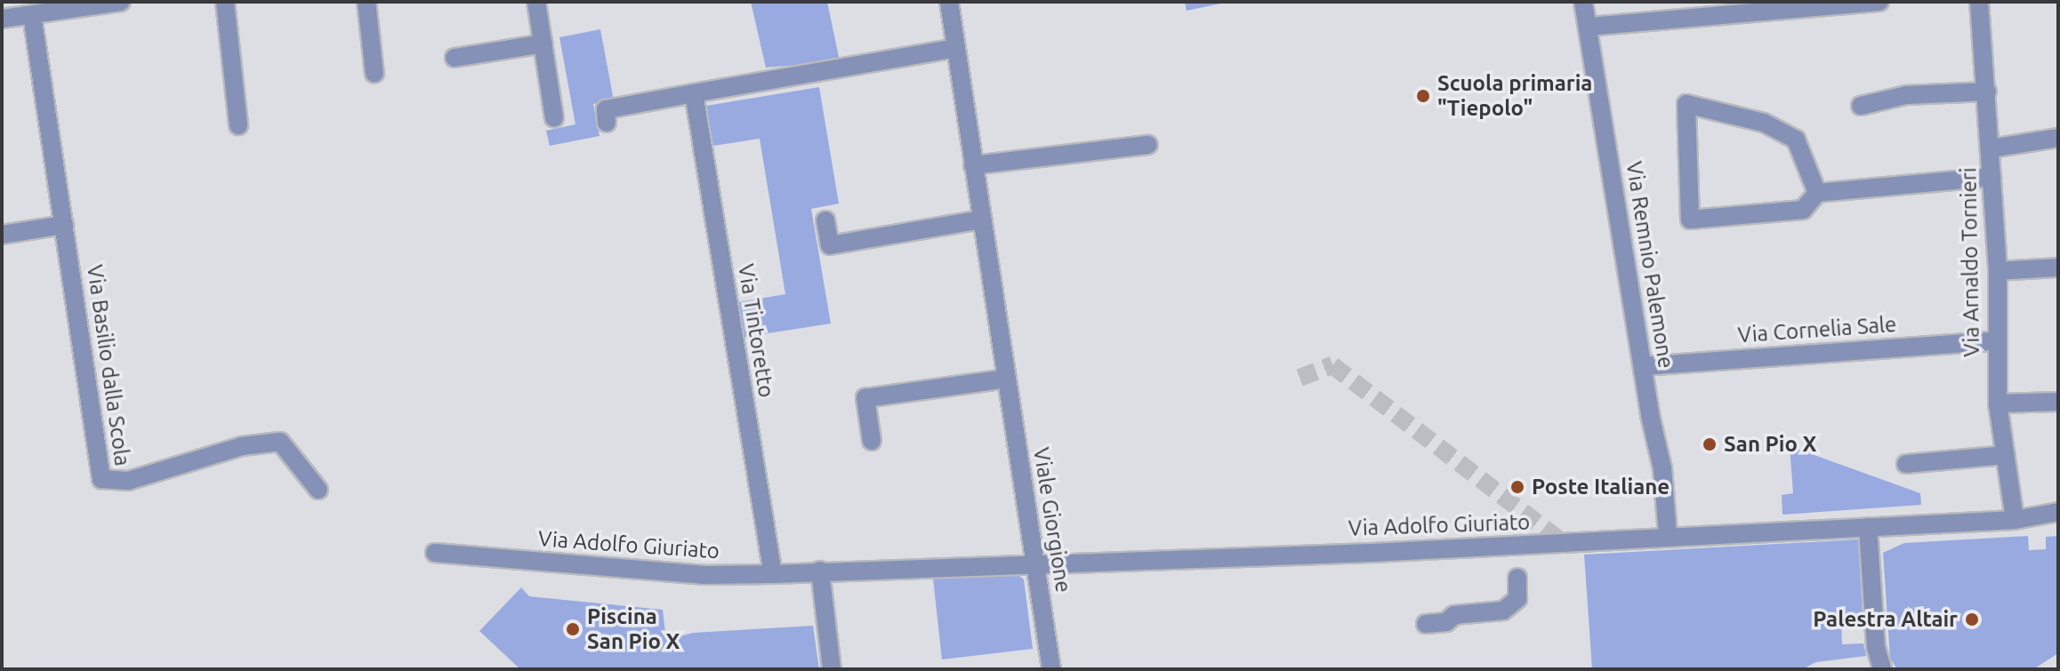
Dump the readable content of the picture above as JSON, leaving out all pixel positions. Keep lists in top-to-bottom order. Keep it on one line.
{"streets":{"street":["Via Arnaldo Tornieri","Via Remnio Palemone","Via Cornelia Sale","Via Tintoretto","Via Basilio dalla Scola","Viale Giorgione","Via Adolfo Giuriato"]},"crossings":[["Via Arnaldo Tornieri","Via Cornelia Sale"],["Via Arnaldo Tornieri","Via Adolfo Giuriato"],["Via Remnio Palemone","Via Cornelia Sale"],["Via Remnio Palemone","Via Adolfo Giuriato"],["Via Tintoretto","Via Adolfo Giuriato"],["Viale Giorgione","Via Adolfo Giuriato"]],"places":["Scuola primaria \"Tiepolo\"","San Pio X","Poste Italiane","Palestra Altair","Piscina San Pio X"]}
